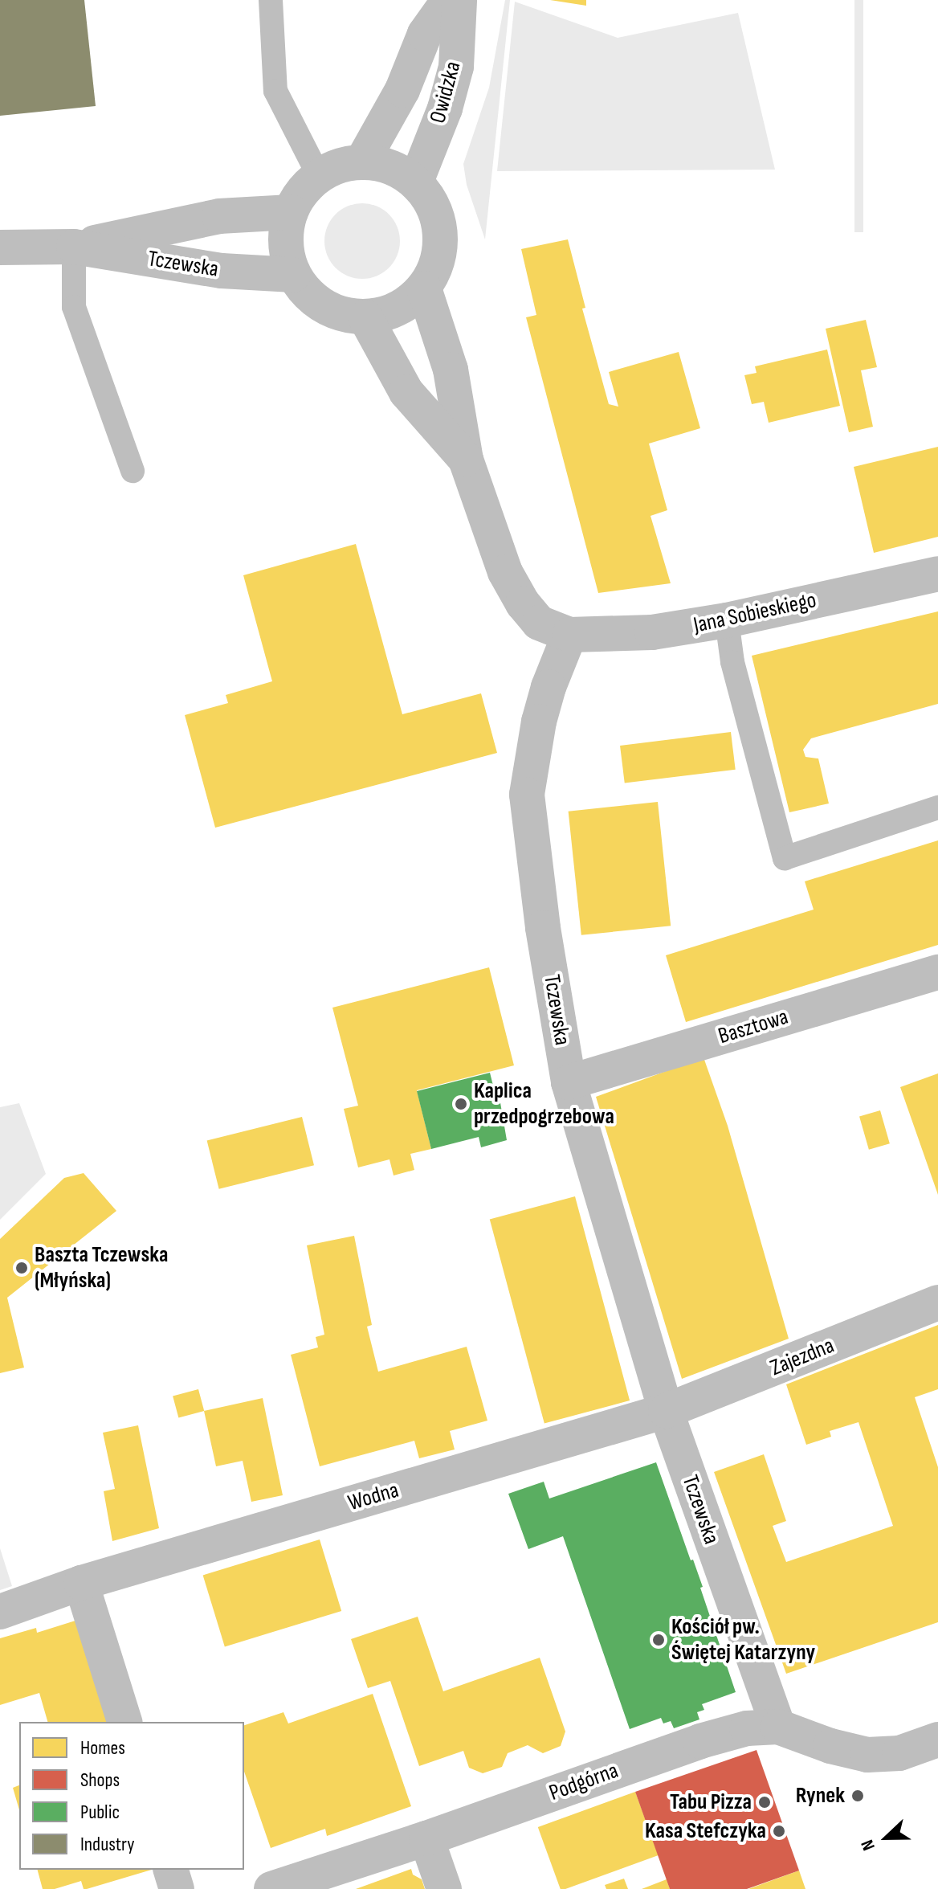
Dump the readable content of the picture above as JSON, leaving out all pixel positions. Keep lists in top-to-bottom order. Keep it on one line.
{"streets":{"street":["Owidzka","Tczewska","Jana Sobieskiego","Basztowa","Zajezdna","Wodna","Podgórna"]},"crossings":[["Owidzka","Tczewska"],["Tczewska","Jana Sobieskiego"],["Tczewska","Basztowa"],["Tczewska","Zajezdna"],["Tczewska","Wodna"],["Tczewska","Podgórna"],["Zajezdna","Wodna"]],"places":["Kaplica przedpogrzebowa","Baszta Tczewska (Młyńska)","Kościół pw. Świętej Katarzyny","Rynek","Tabu Pizza","Kasa Stefczyka"],"legend":["Homes","Shops","Public","Industry"],"north":"left"}
